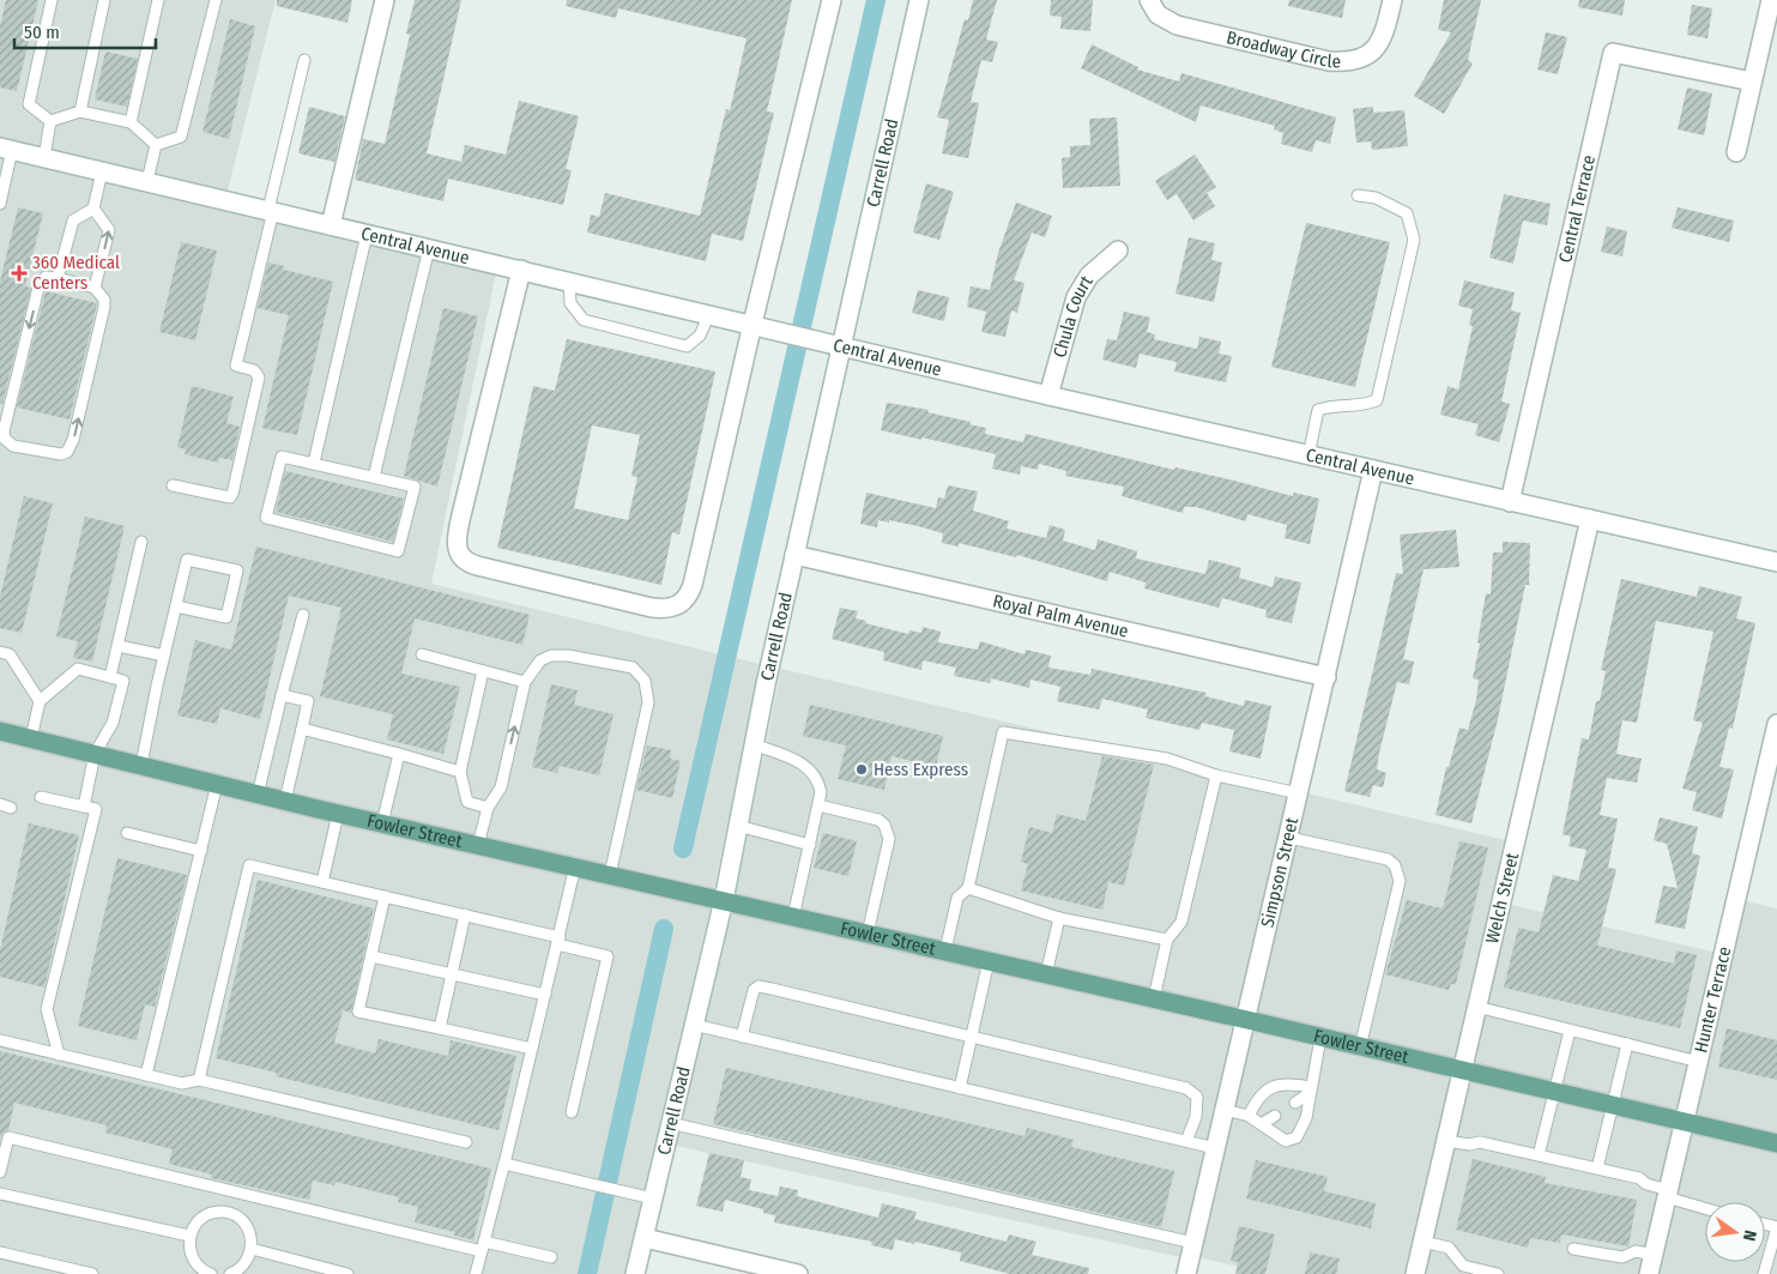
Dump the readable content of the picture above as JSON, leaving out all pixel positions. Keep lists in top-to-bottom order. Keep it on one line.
{"streets":{"main road":["Fowler Street"],"street":["Broadway Circle","Carrell Road","Central Terrace","Central Avenue","Chula Court","Royal Palm Avenue","Simpson Street","Welch Street","Hunter Terrace"]},"crossings":[["Carrell Road","Central Avenue"],["Carrell Road","Royal Palm Avenue"],["Carrell Road","Fowler Street"],["Central Terrace","Central Avenue"],["Central Avenue","Chula Court"],["Central Avenue","Simpson Street"],["Central Avenue","Welch Street"],["Royal Palm Avenue","Simpson Street"],["Fowler Street","Simpson Street"],["Fowler Street","Welch Street"],["Fowler Street","Hunter Terrace"]],"places":{"health":["360 Medical Centers"],"other":["Hess Express"]},"scale_bar":"50 m","north":"right"}
